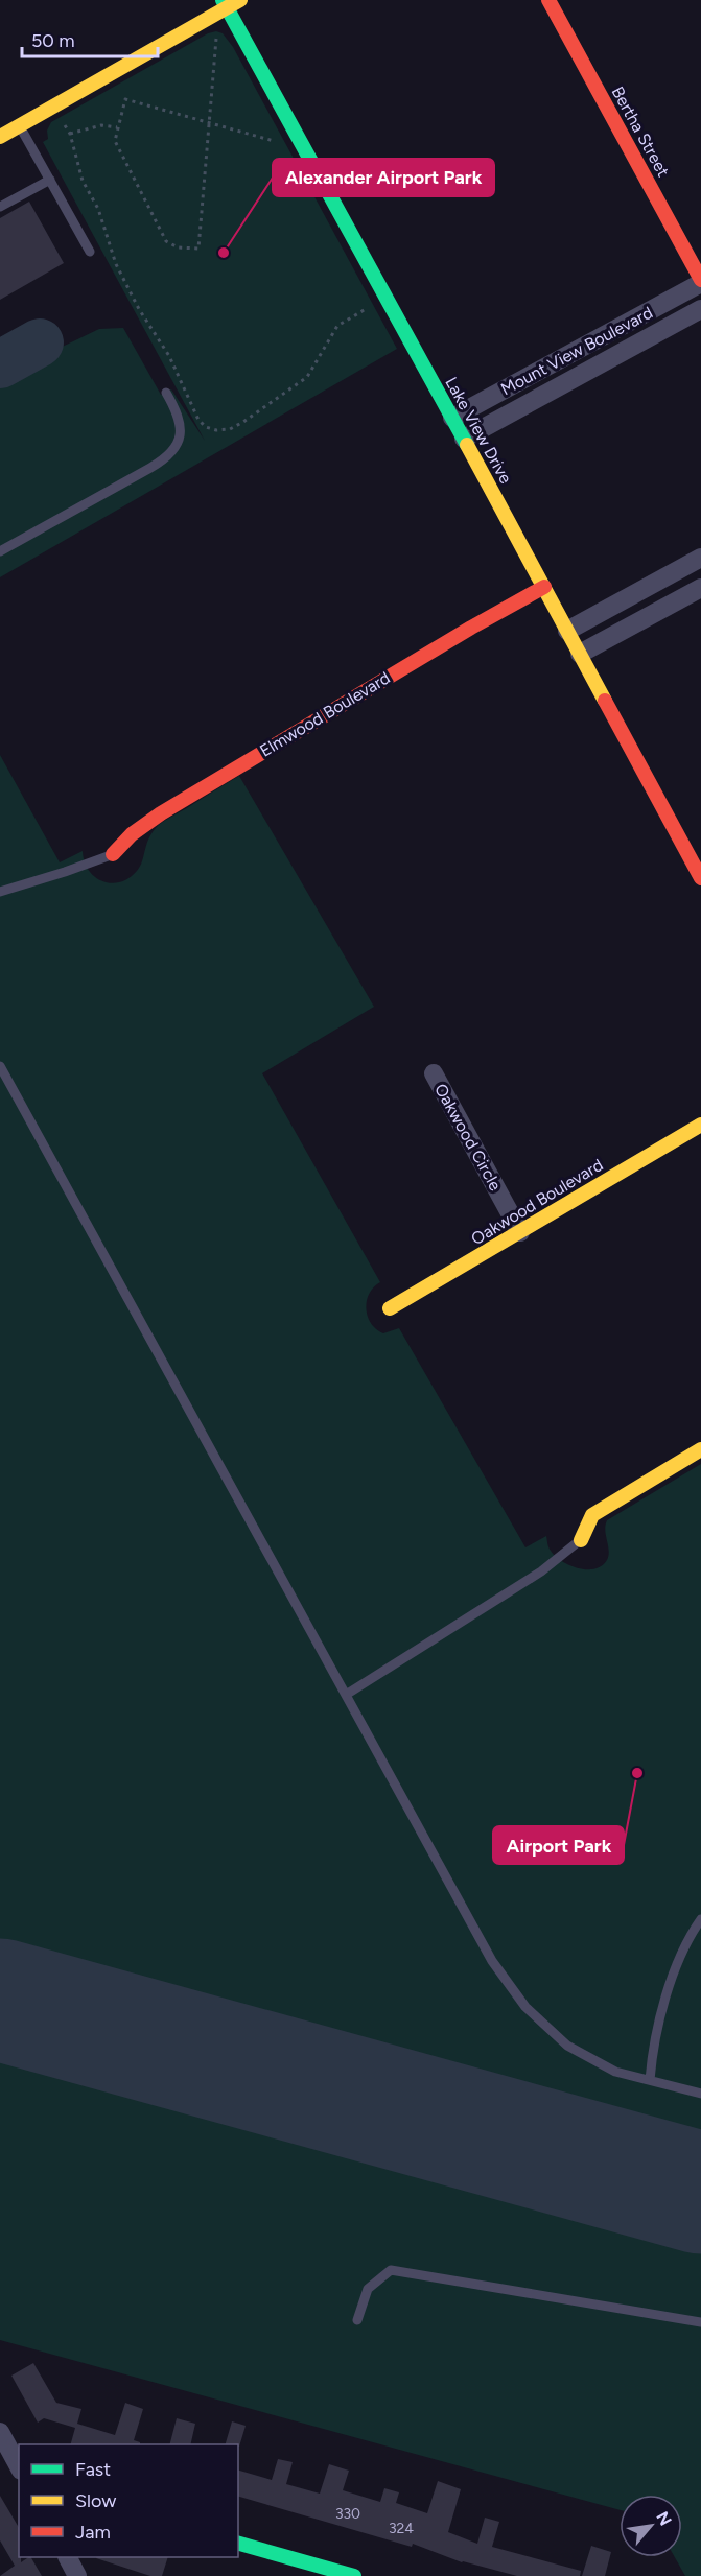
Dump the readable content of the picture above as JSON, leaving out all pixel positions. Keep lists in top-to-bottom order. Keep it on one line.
{"streets":{"street":["Bertha Street","Mount View Boulevard","Lake View Drive","Elmwood Boulevard","Oakwood Circle","Oakwood Boulevard"]},"crossings":[["Bertha Street","Mount View Boulevard"],["Mount View Boulevard","Lake View Drive"],["Lake View Drive","Elmwood Boulevard"],["Oakwood Circle","Oakwood Boulevard"]],"places":["Alexander Airport Park","Airport Park"],"house_numbers":["330","324"],"legend":["Fast","Slow","Jam"],"scale_bar":"50 m","north":"top right"}
